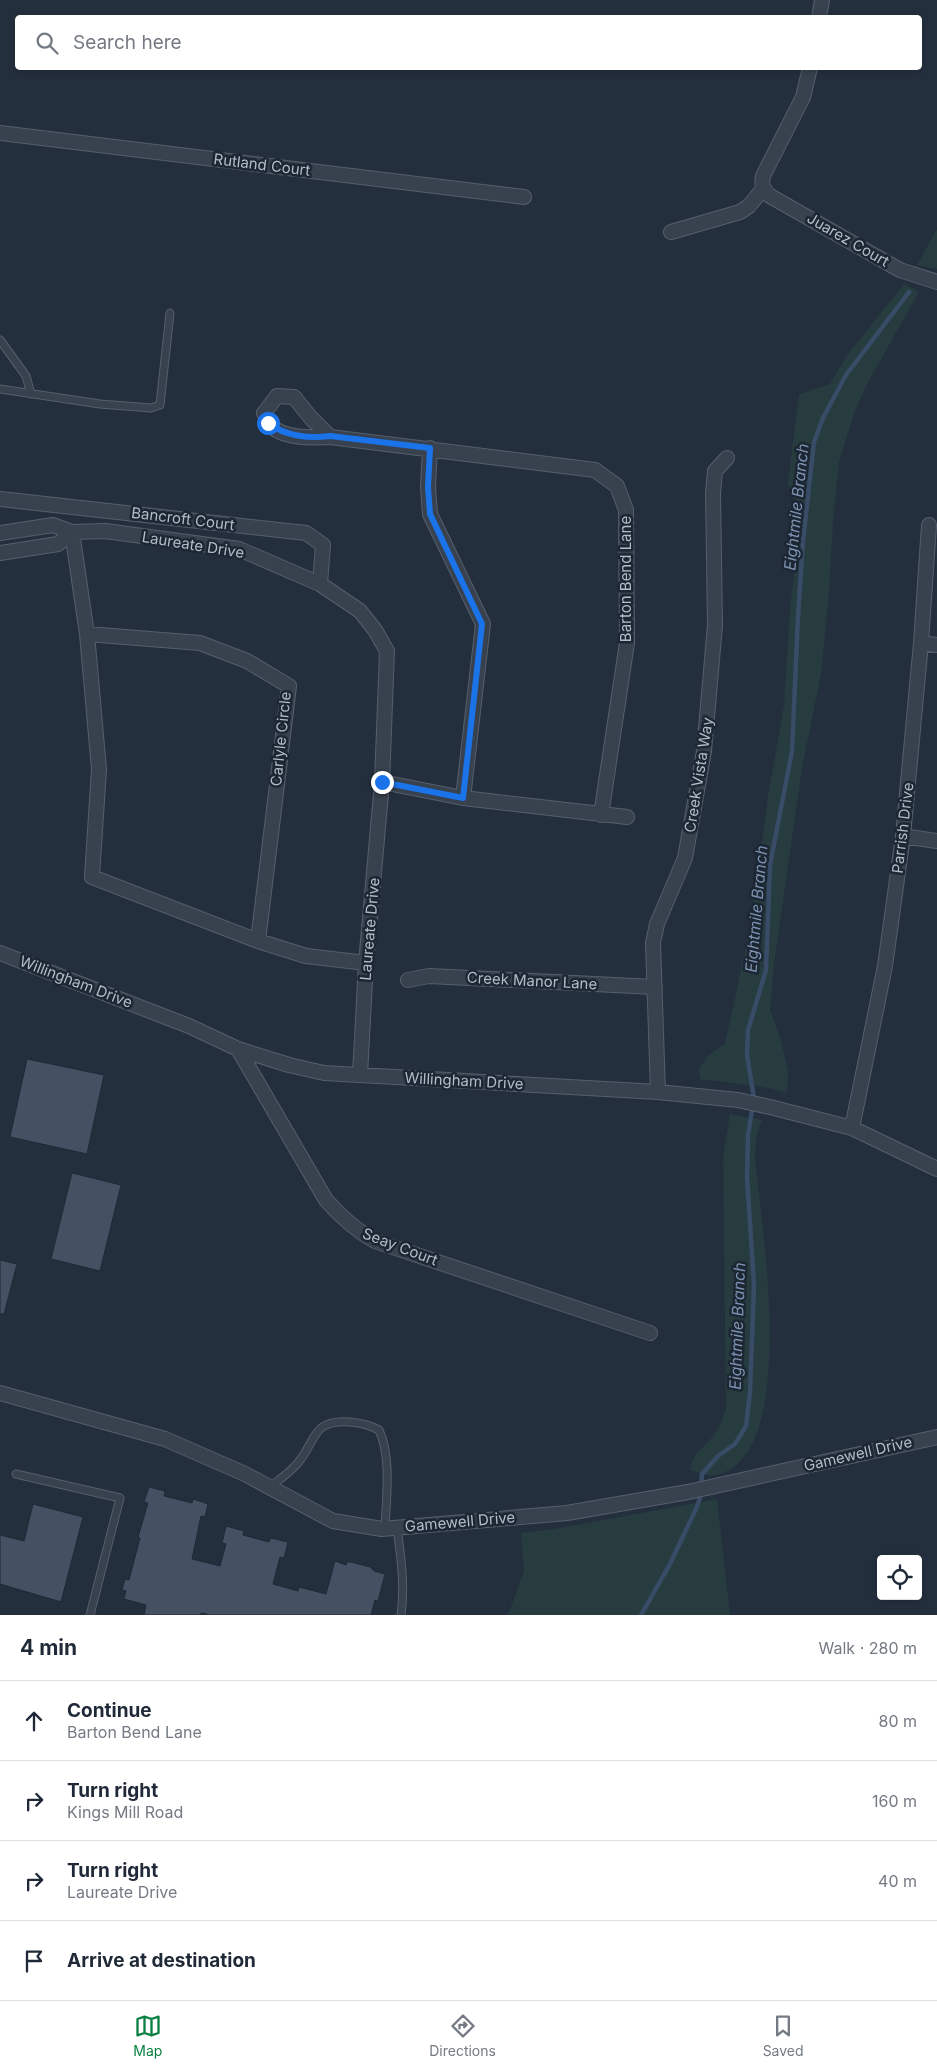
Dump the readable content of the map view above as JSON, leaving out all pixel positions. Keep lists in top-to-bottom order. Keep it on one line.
{"streets":{"street":["Rutland Court","Juarez Court","Bancroft Court","Laureate Drive","Barton Bend Lane","Carlyle Circle","Creek Vista Way","Parrish Drive","Creek Manor Lane","Willingham Drive","Seay Court","Gamewell Drive"]},"crossings":[["Bancroft Court","Laureate Drive"],["Laureate Drive","Willingham Drive"],["Creek Vista Way","Creek Manor Lane"],["Creek Vista Way","Willingham Drive"],["Parrish Drive","Willingham Drive"],["Willingham Drive","Seay Court"]],"water":["Eightmile Branch"],"page":{"search":"Search here","heading":["4 min","Walk · 280 m"],"list":[["Continue","Barton Bend Lane","80 m"],["Turn right","Kings Mill Road","160 m"],["Turn right","Laureate Drive","40 m"],"Arrive at destination"],"nav":["Map","Directions","Saved"]}}
